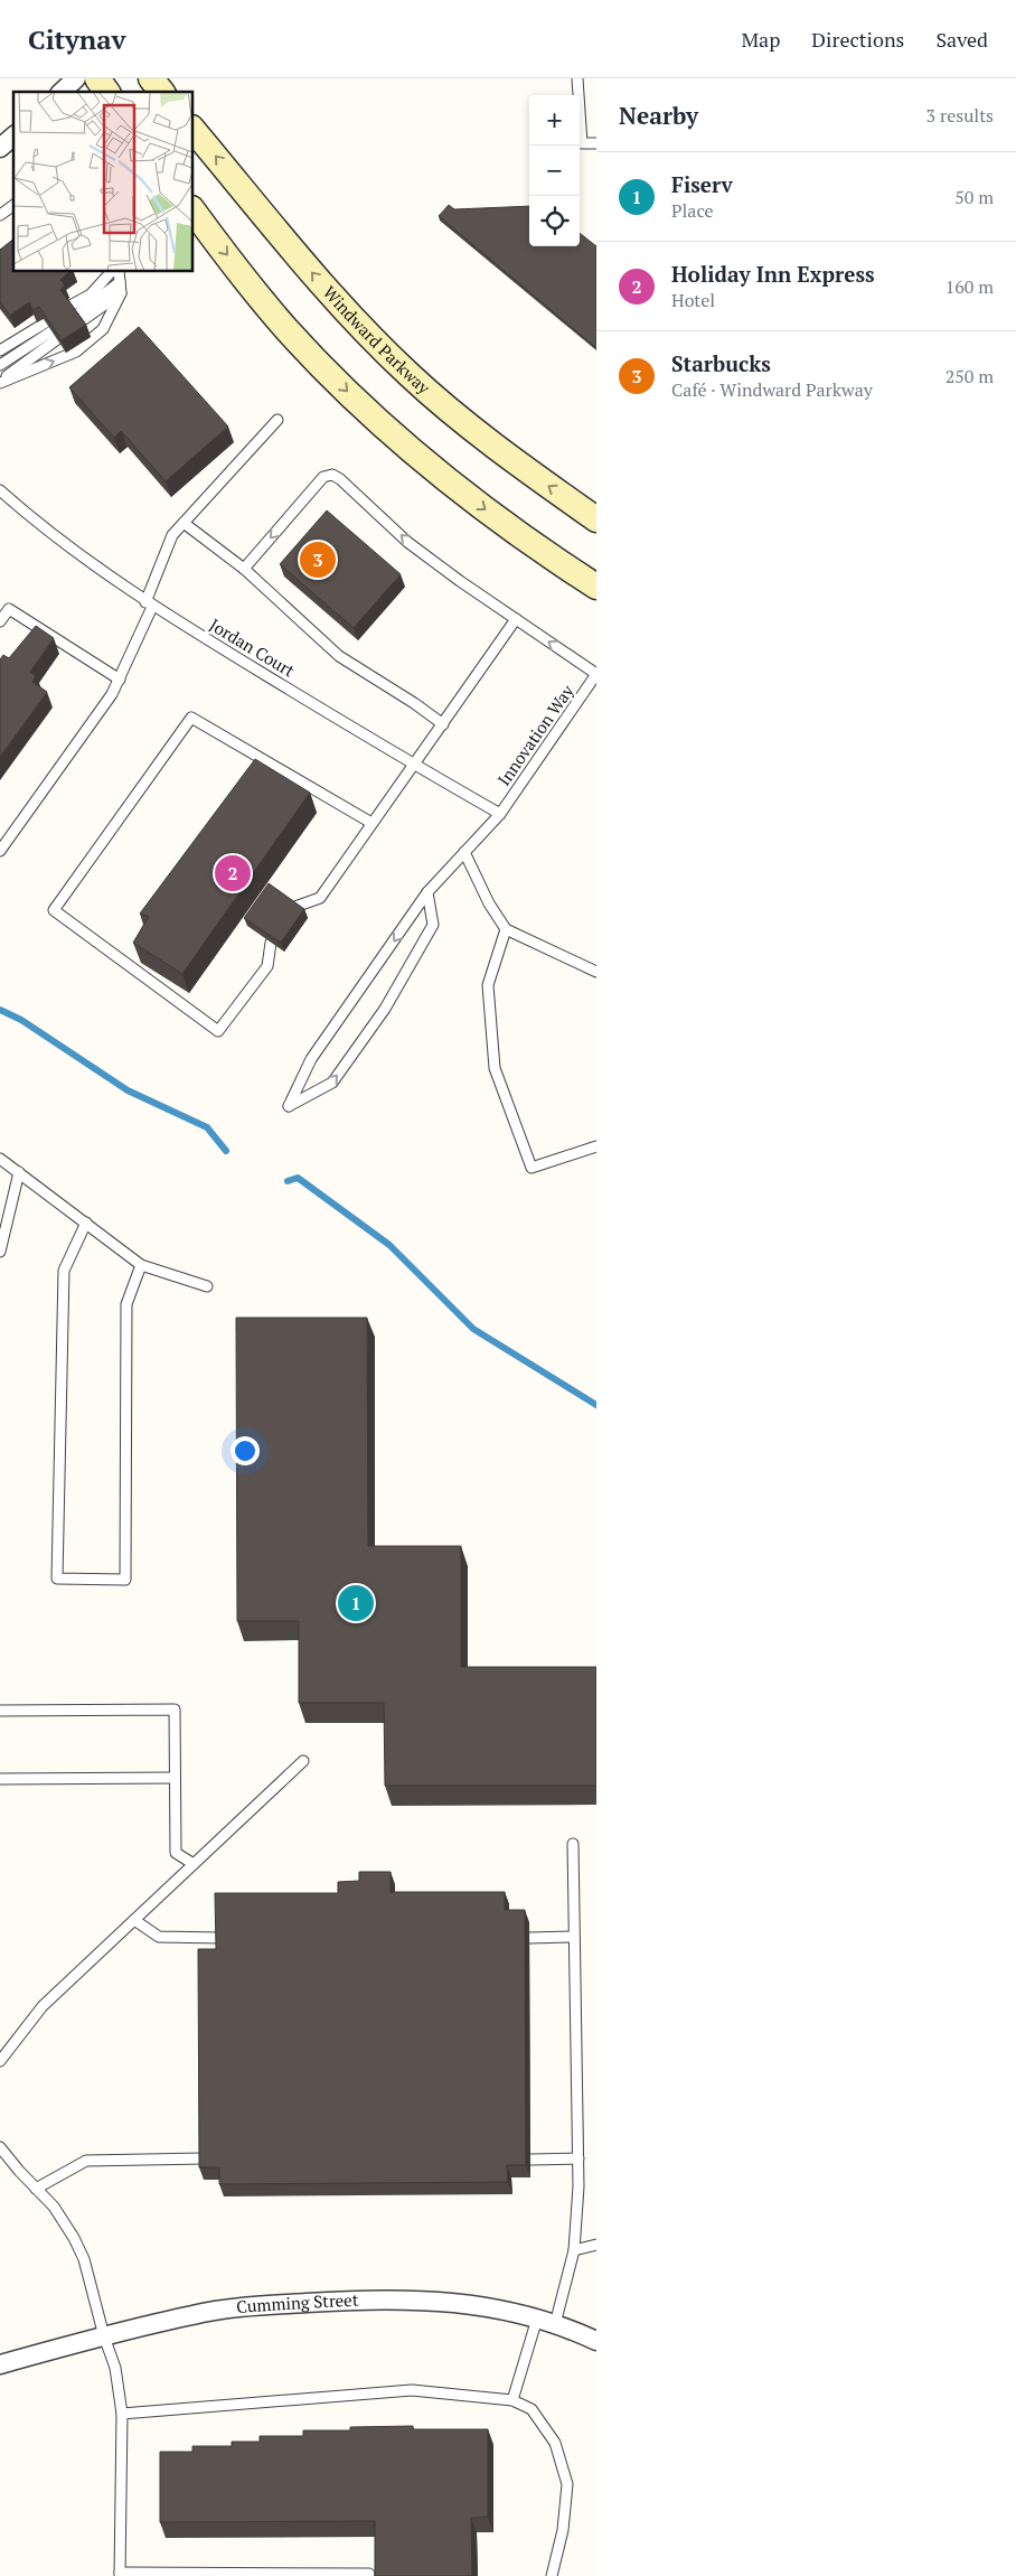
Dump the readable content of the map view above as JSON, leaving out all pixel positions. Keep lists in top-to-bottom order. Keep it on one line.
{"streets":{"main road":["Windward Parkway"],"street":["Cumming Street"],"lane":["Jordan Court","Innovation Way"]},"crossings":[["Jordan Court","Innovation Way"]],"page":{"header":"Citynav","nav":["Map","Directions","Saved"],"heading":["Nearby","3 results"],"map_buttons":["+","−"],"list":[{"mark":"1","name":"Fiserv","note":"Place","value":"50 m"},{"mark":"2","name":"Holiday Inn Express","note":"Hotel","value":"160 m"},{"mark":"3","name":"Starbucks","note":"Café · Windward Parkway","value":"250 m"}],"pins":["3","2","1"]}}
